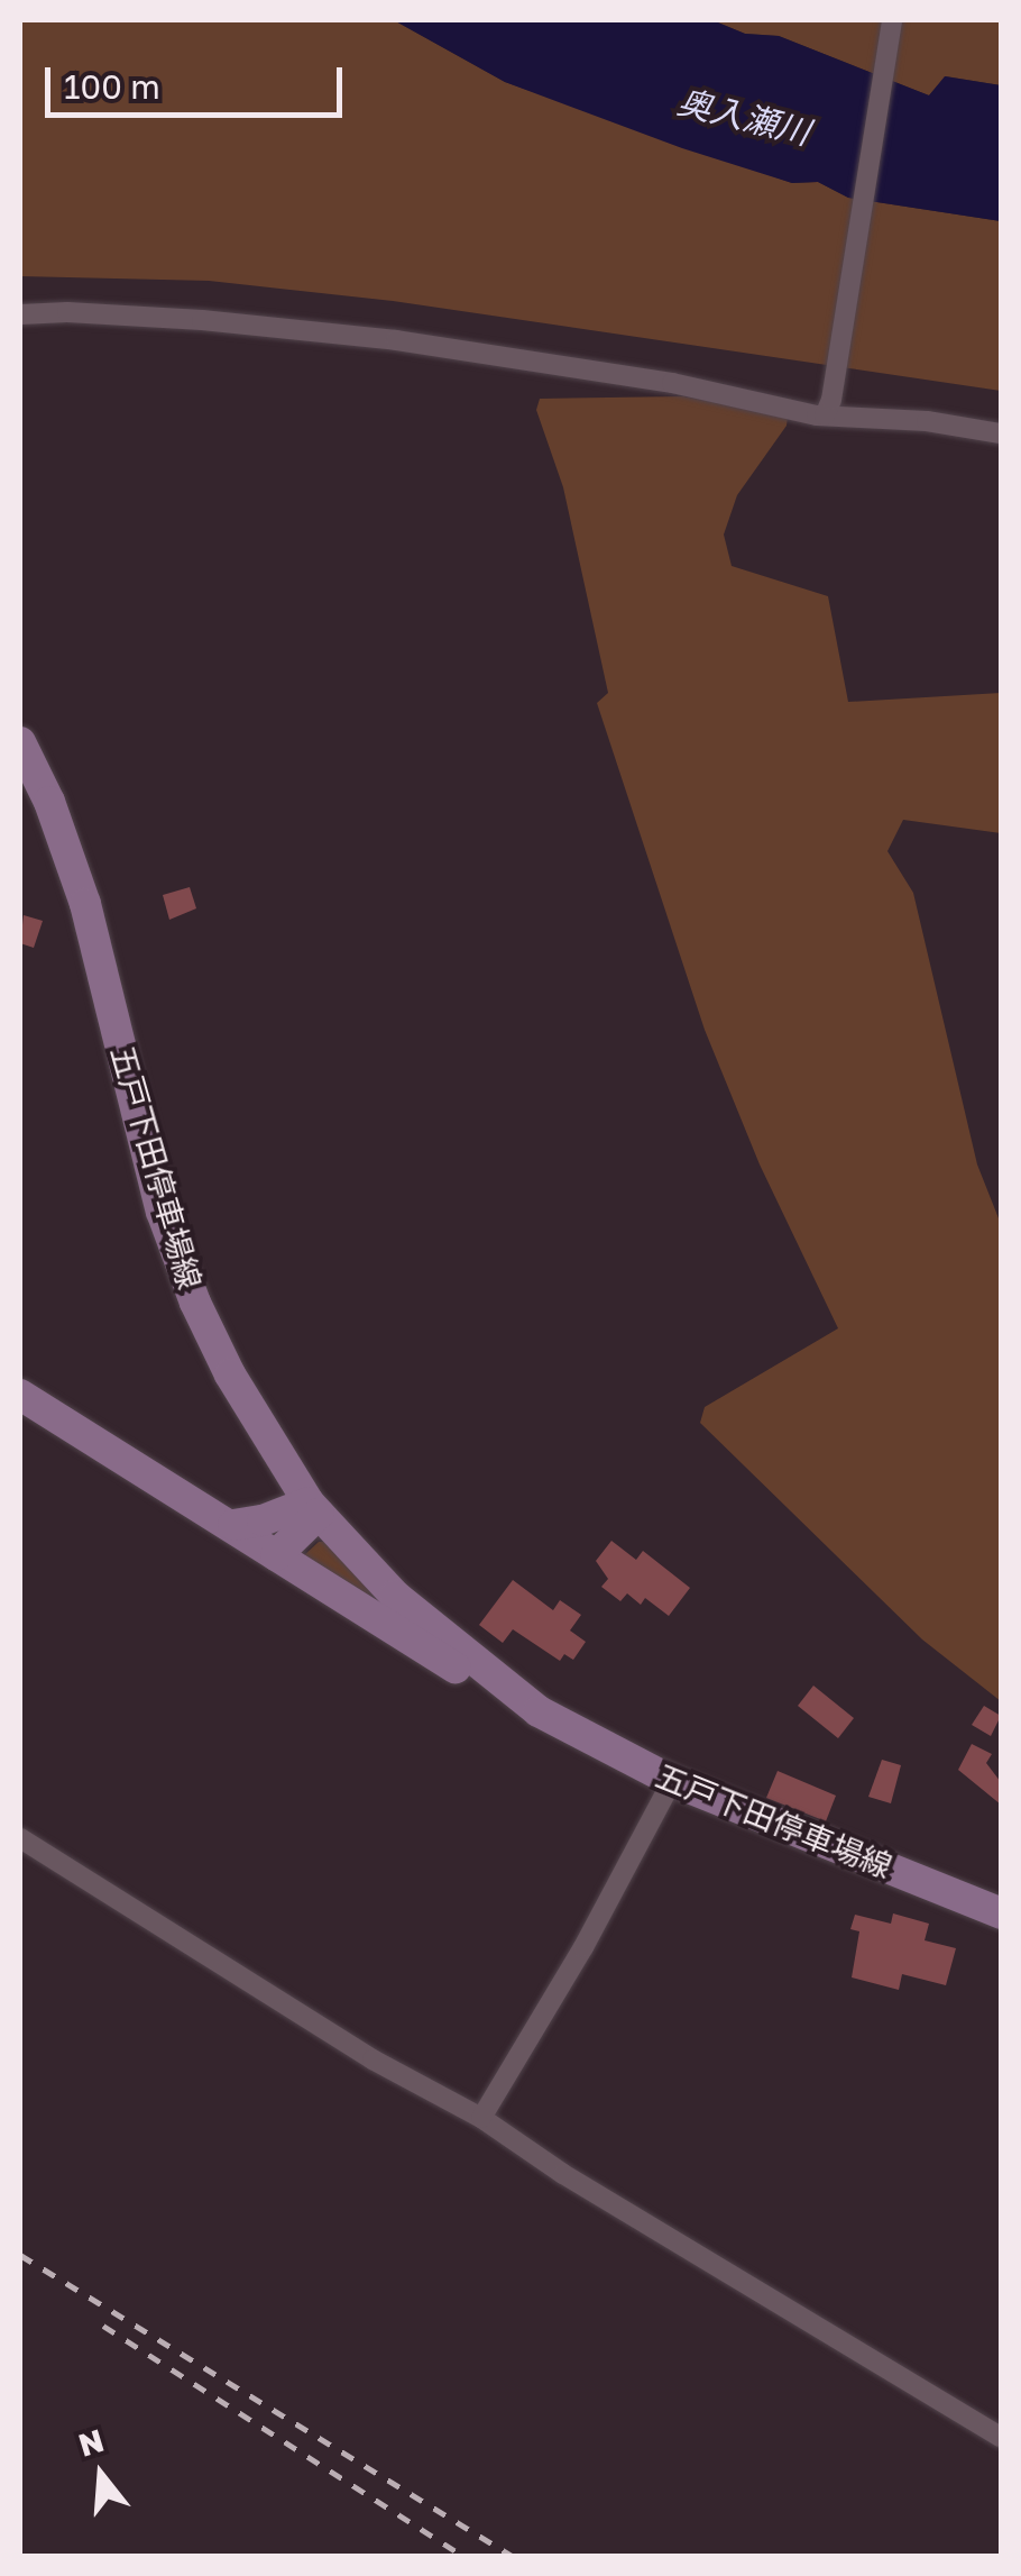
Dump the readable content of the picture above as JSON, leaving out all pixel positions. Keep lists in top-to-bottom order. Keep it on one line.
{"streets":{"main road":["五戸下田停車場線"]},"water":["奥入瀬川"],"scale_bar":"100 m","north":"top"}
